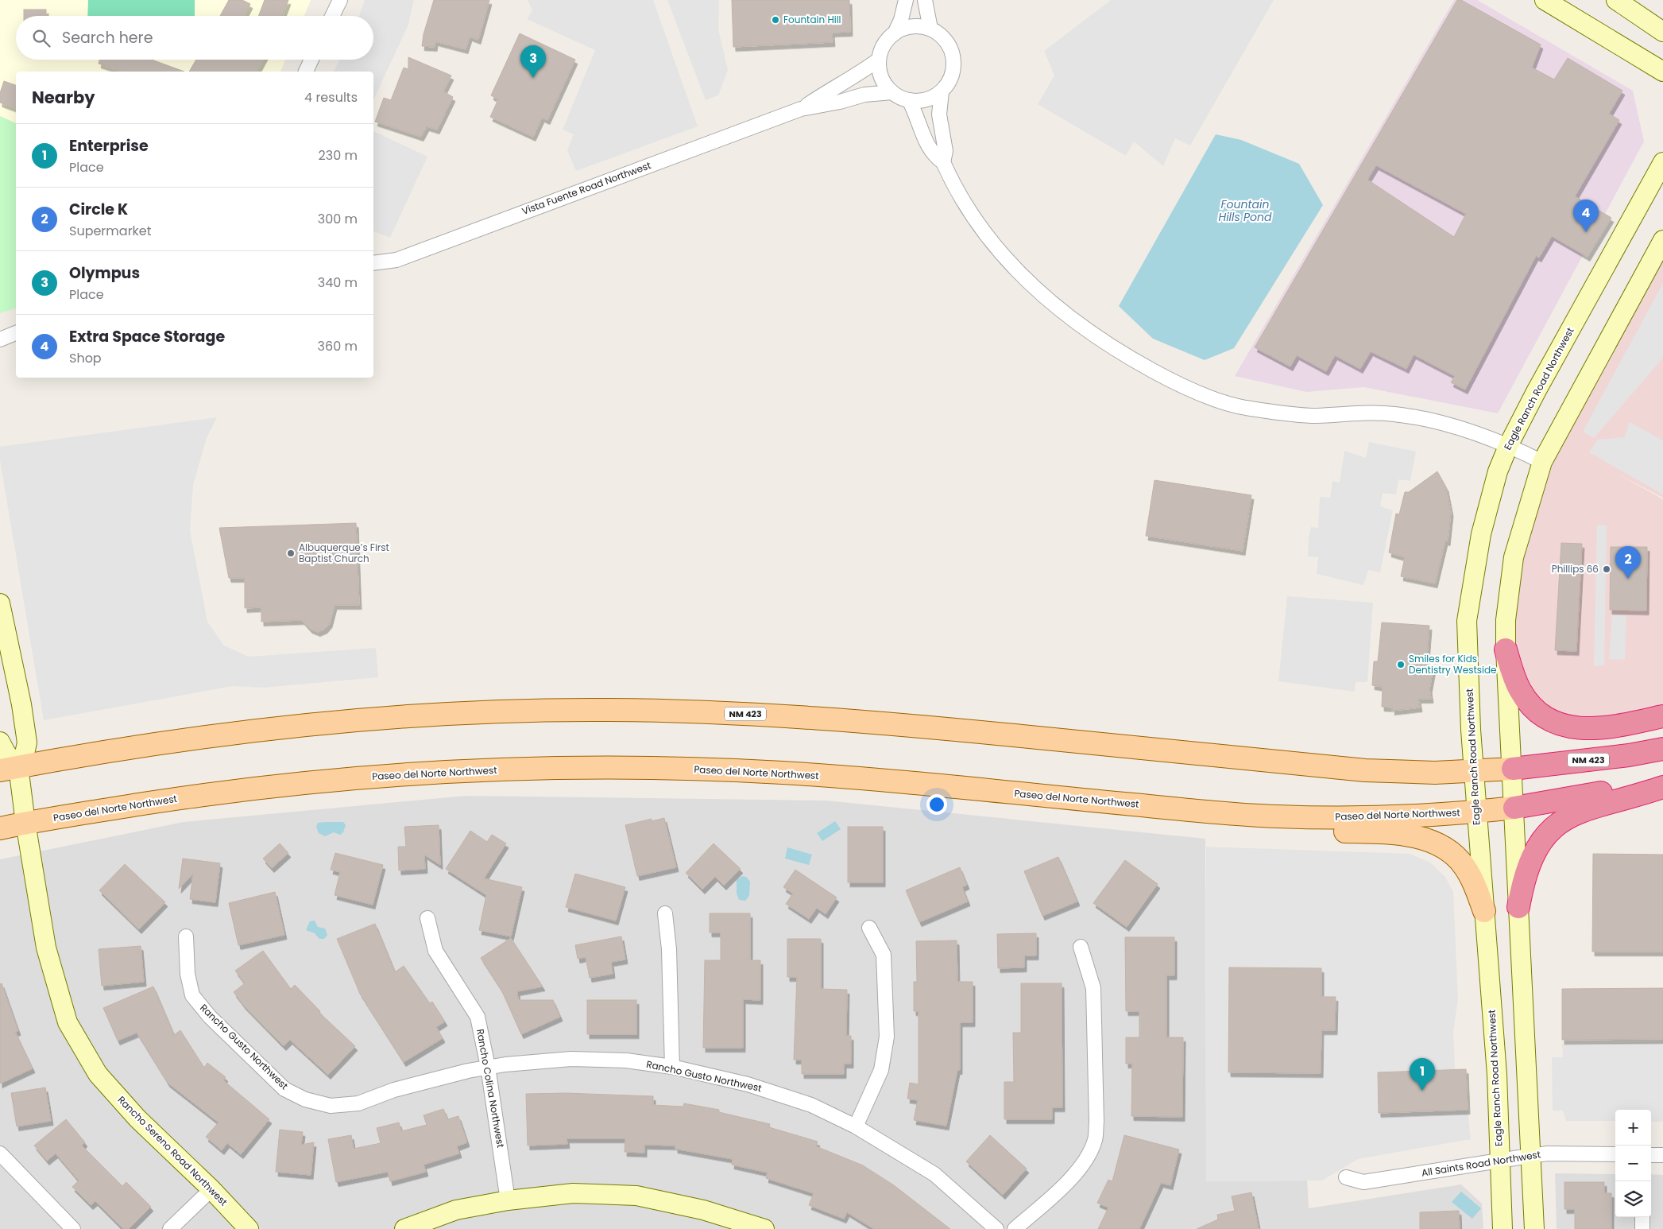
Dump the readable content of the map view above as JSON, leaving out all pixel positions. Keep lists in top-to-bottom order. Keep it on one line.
{"streets":{"highway":["NM 423"],"main road":["Paseo del Norte Northwest"],"street":["Vista Fuente Road Northwest","Eagle Ranch Road Northwest","Rancho Gusto Northwest","Rancho Colina Northwest","Rancho Sereno Road Northwest","All Saints Road Northwest"]},"crossings":[["Eagle Ranch Road Northwest","NM 423"],["Eagle Ranch Road Northwest","Paseo del Norte Northwest"],["Eagle Ranch Road Northwest","All Saints Road Northwest"],["NM 423","Rancho Sereno Road Northwest"],["Paseo del Norte Northwest","Rancho Sereno Road Northwest"],["Rancho Gusto Northwest","Rancho Colina Northwest"]],"water":["Fountain Hills Pond"],"places":["Fountain Hill","Albuquerque’s First Baptist Church","Phillips 66","Smiles for Kids Dentistry Westside"],"page":{"search":"Search here","pins":["3","4","2","1"],"heading":["Nearby","4 results"],"list":[{"mark":"1","name":"Enterprise","note":"Place","value":"230 m"},{"mark":"2","name":"Circle K","note":"Supermarket","value":"300 m"},{"mark":"3","name":"Olympus","note":"Place","value":"340 m"},{"mark":"4","name":"Extra Space Storage","note":"Shop","value":"360 m"}],"map_buttons":["+","−"]}}
